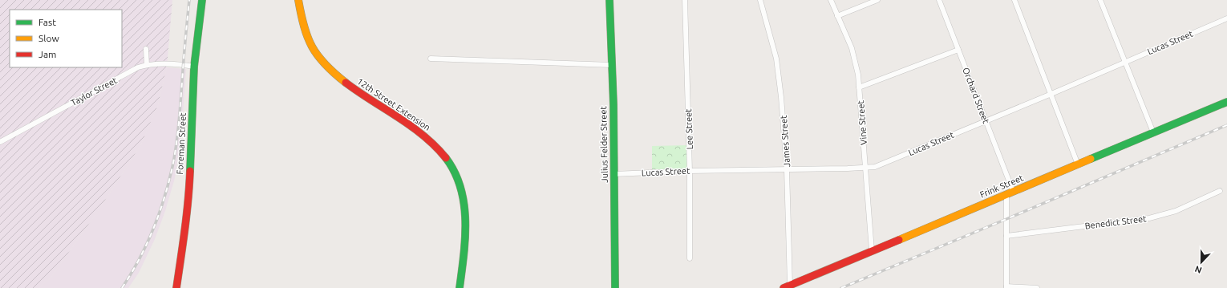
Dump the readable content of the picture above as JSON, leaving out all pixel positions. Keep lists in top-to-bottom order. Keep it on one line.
{"streets":{"main road":["12th Street Extension","Foreman Street","Julius Felder Street","Frink Street"],"street":["Lucas Street","Taylor Street","Orchard Street","Vine Street","Lee Street","James Street","Benedict Street"]},"crossings":[["Lucas Street","Orchard Street"],["Lucas Street","Vine Street"],["Lucas Street","Lee Street"],["Lucas Street","James Street"],["Lucas Street","Julius Felder Street"],["Taylor Street","Foreman Street"],["Orchard Street","Frink Street"],["Vine Street","Frink Street"],["James Street","Frink Street"]],"legend":["Fast","Slow","Jam"],"north":"bottom"}
